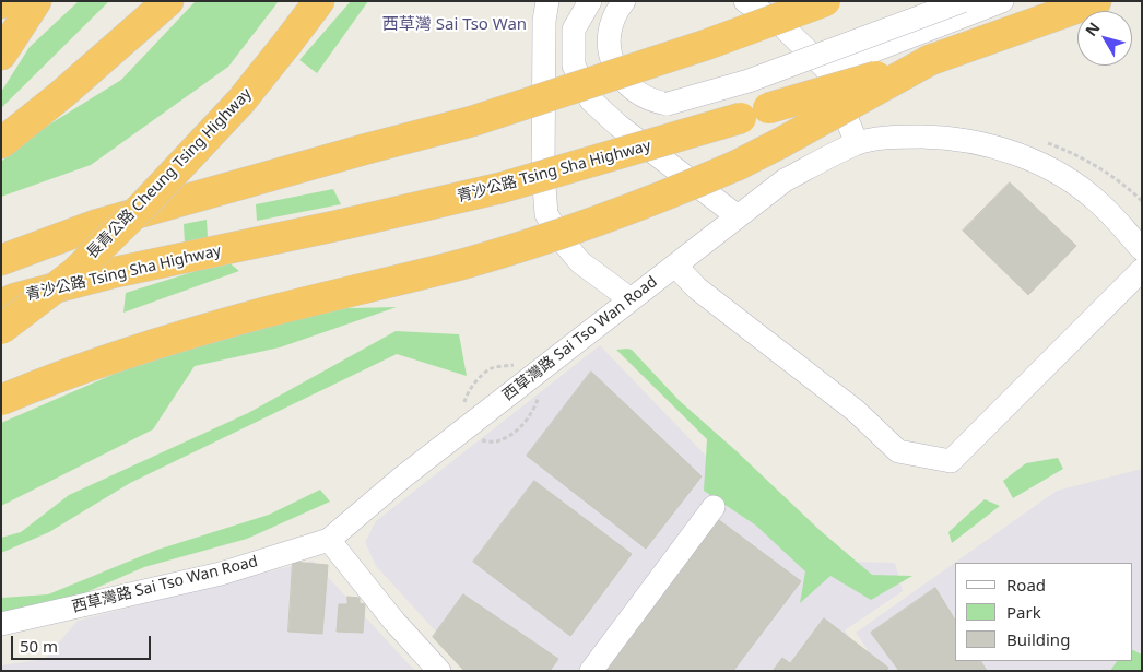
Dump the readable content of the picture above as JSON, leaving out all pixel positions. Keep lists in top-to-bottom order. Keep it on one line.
{"streets":{"highway":["青沙公路 Tsing Sha Highway","長青公路 Cheung Tsing Highway"],"street":["西草灣路 Sai Tso Wan Road"]},"districts":["西草灣 Sai Tso Wan"],"legend":["Road","Park","Building"],"scale_bar":"50 m","north":"top left"}
